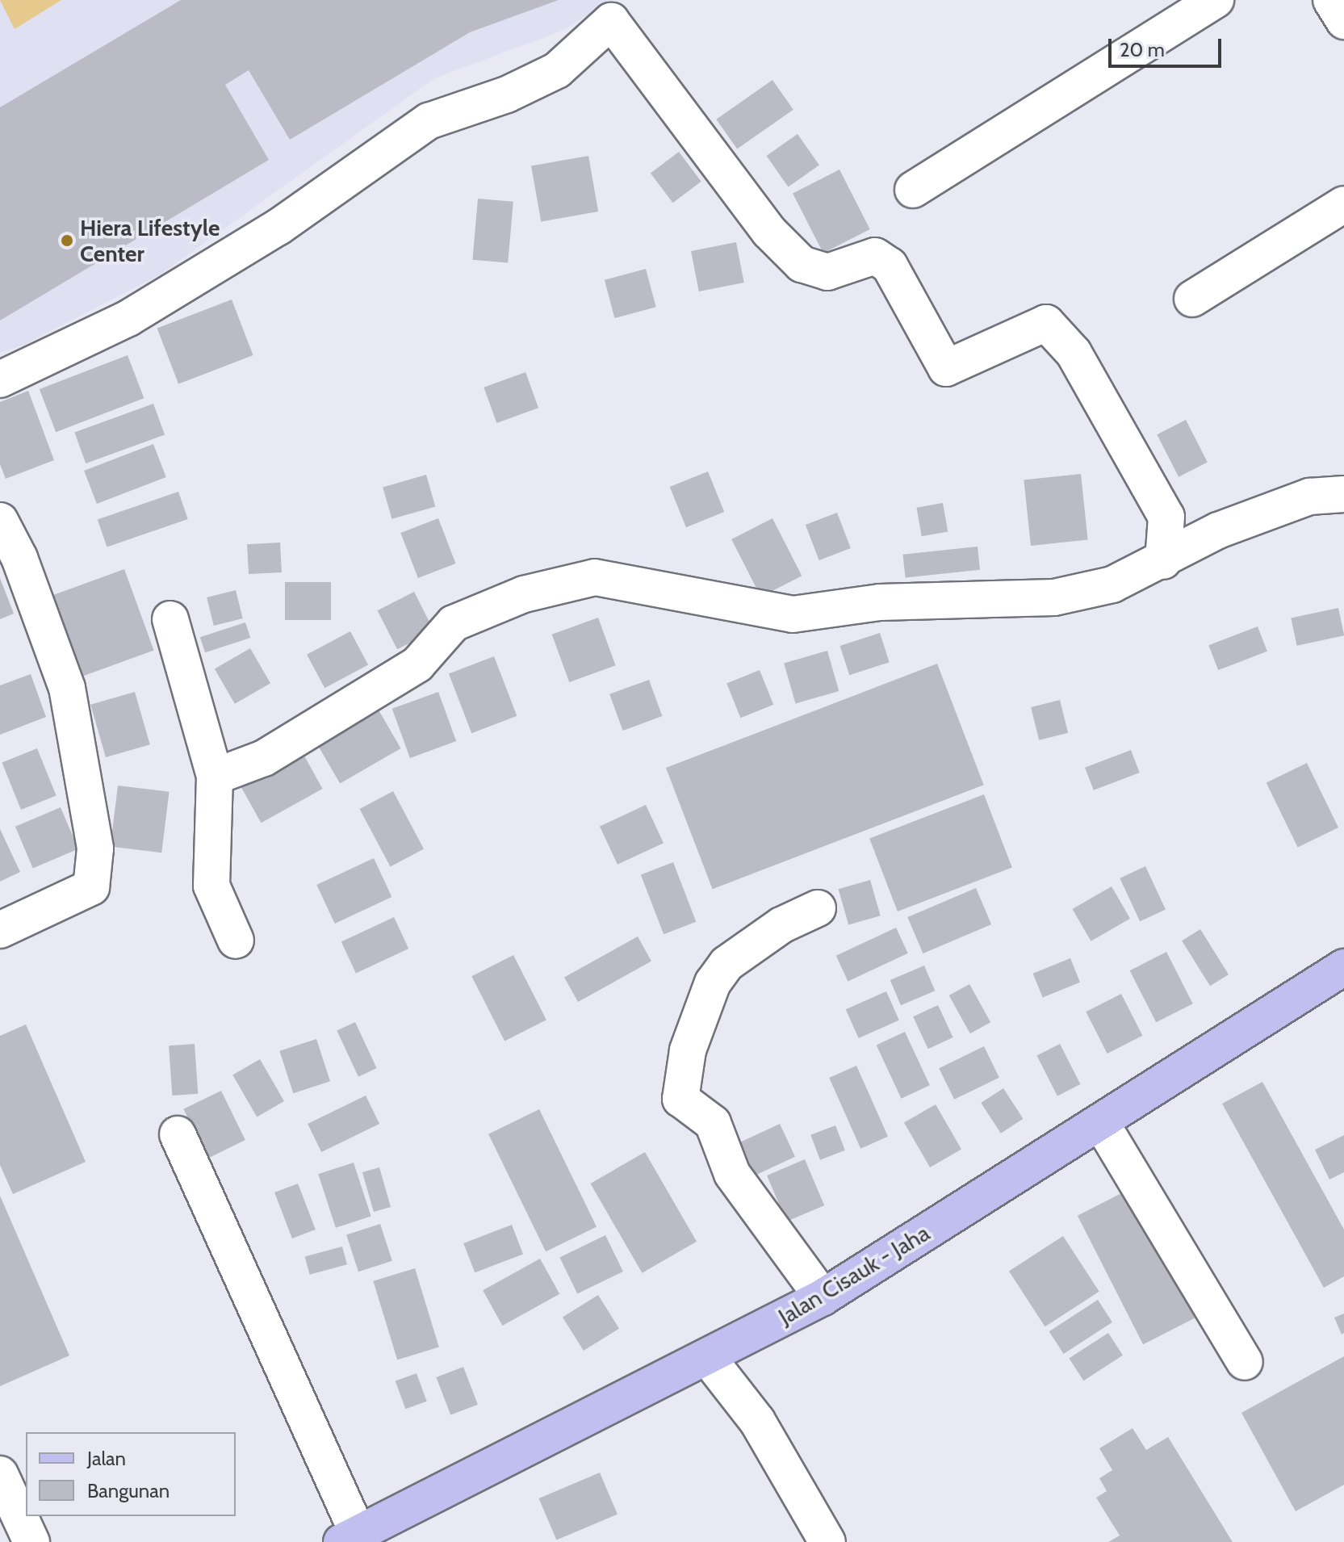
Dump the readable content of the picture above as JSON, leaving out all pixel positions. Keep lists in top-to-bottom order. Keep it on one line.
{"streets":{"main road":["Jalan Cisauk - Jaha"]},"places":["Hiera Lifestyle Center"],"legend":["Jalan","Bangunan"],"scale_bar":"20 m"}
